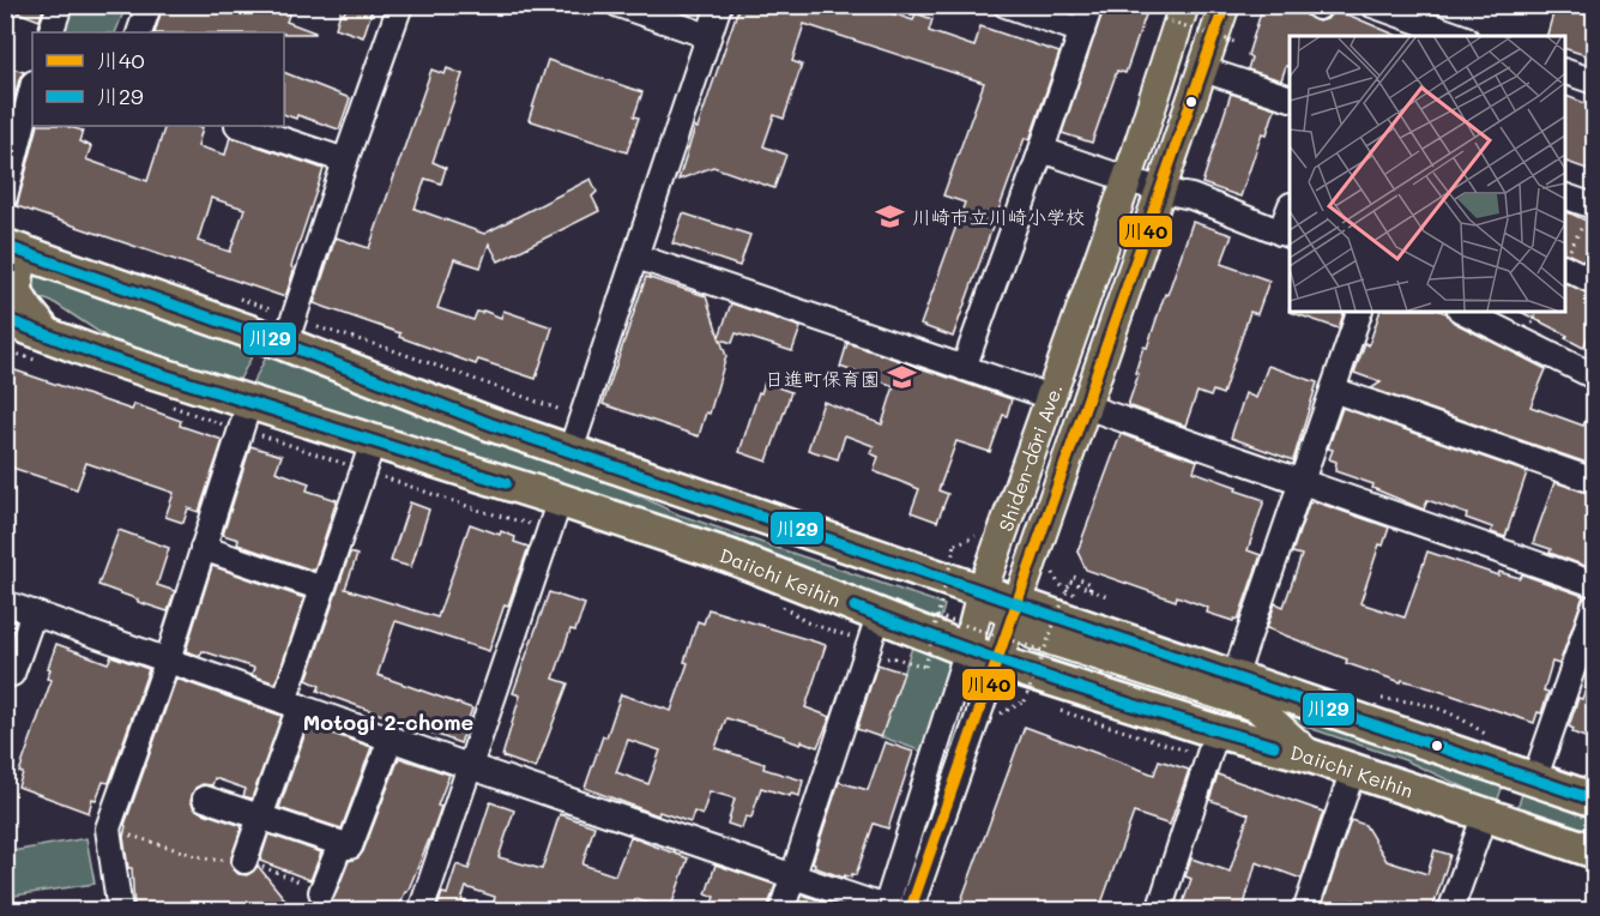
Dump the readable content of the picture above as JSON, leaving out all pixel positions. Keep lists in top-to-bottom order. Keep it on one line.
{"streets":{"highway":["Daiichi Keihin"],"main road":["Shiden-dōri Ave."]},"crossings":[["Shiden-dōri Ave.","Daiichi Keihin"]],"districts":["Motogi 2-chome"],"places":{"school or university":["川崎市立川崎小学校","日進町保育園"]},"lines":["transit line 川40","transit line 川29"],"legend":["川40","川29"]}
